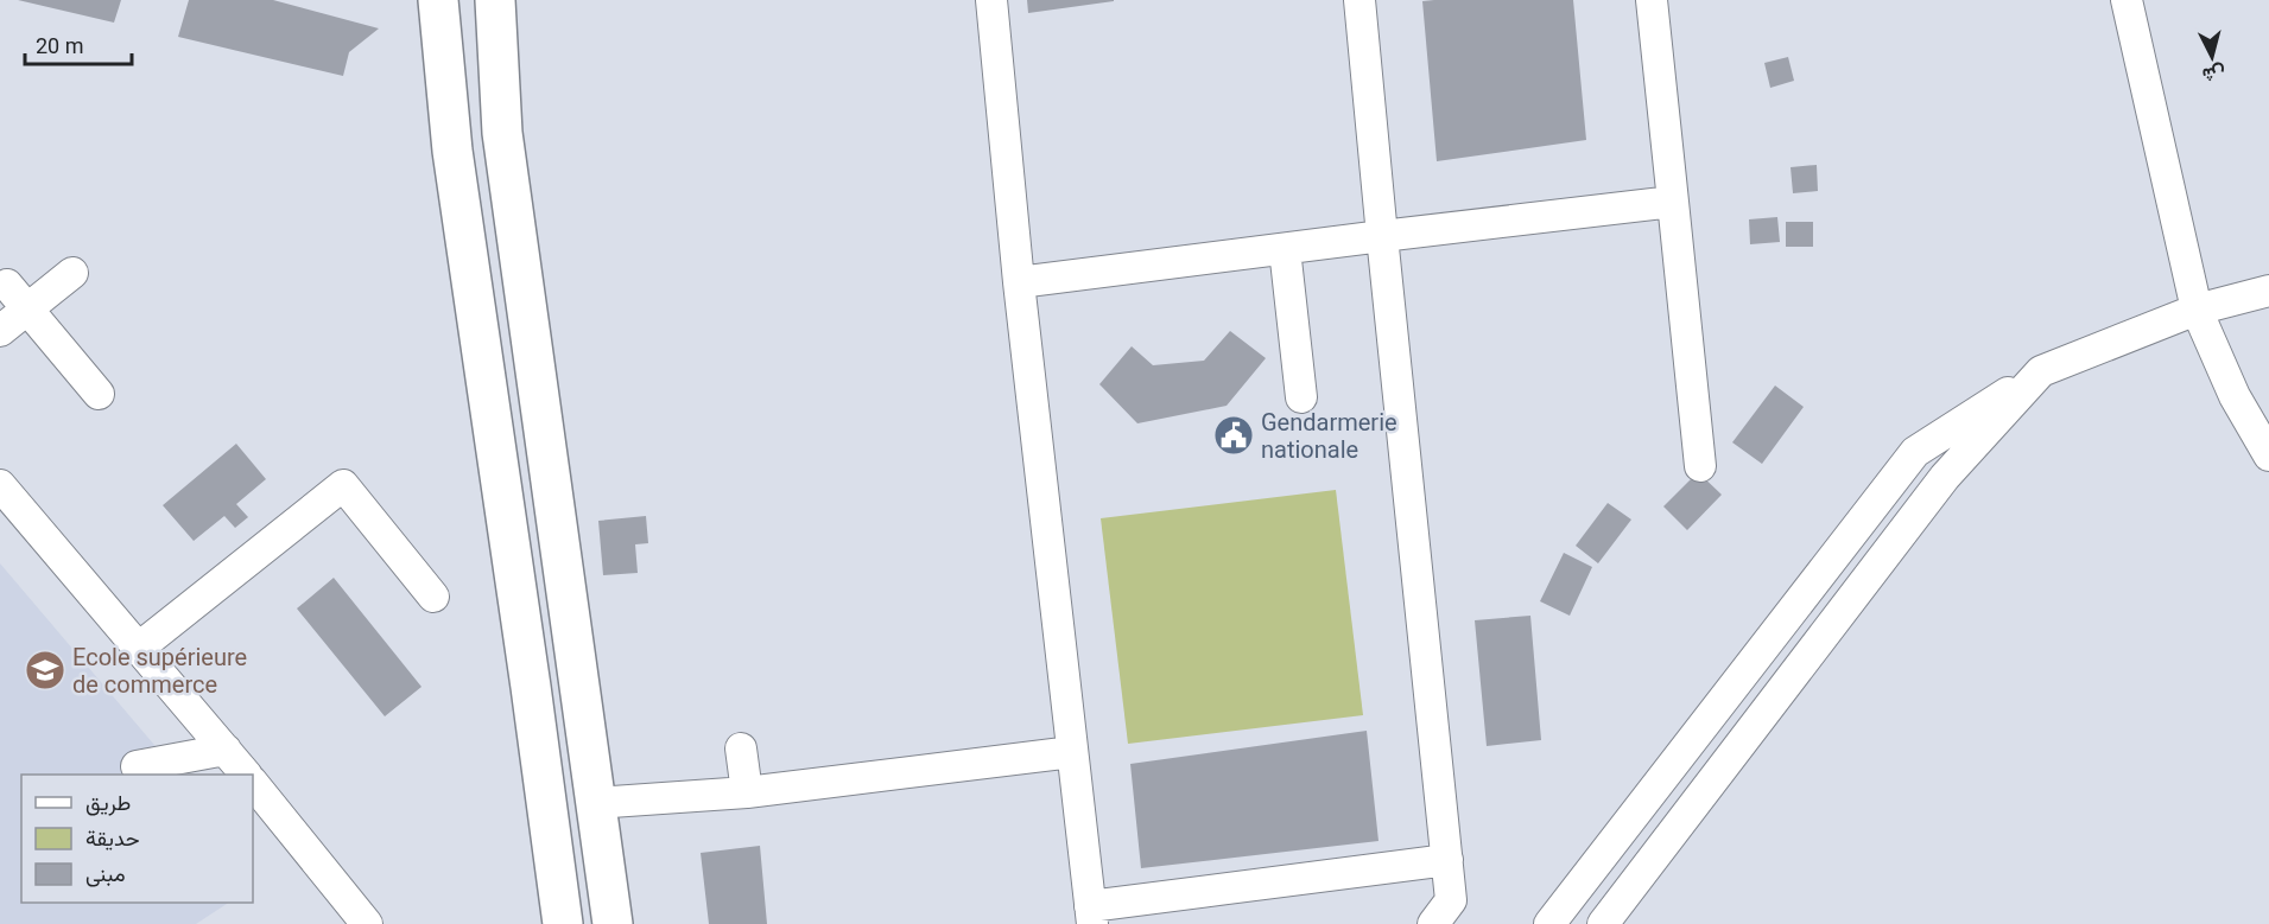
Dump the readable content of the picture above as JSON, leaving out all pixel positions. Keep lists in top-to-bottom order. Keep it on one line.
{"places":{"public building":["Gendarmerie nationale"],"school or university":["Ecole supérieure de commerce"]},"legend":["طريق","حديقة","مبنى"],"scale_bar":"20 m","north":"bottom"}
